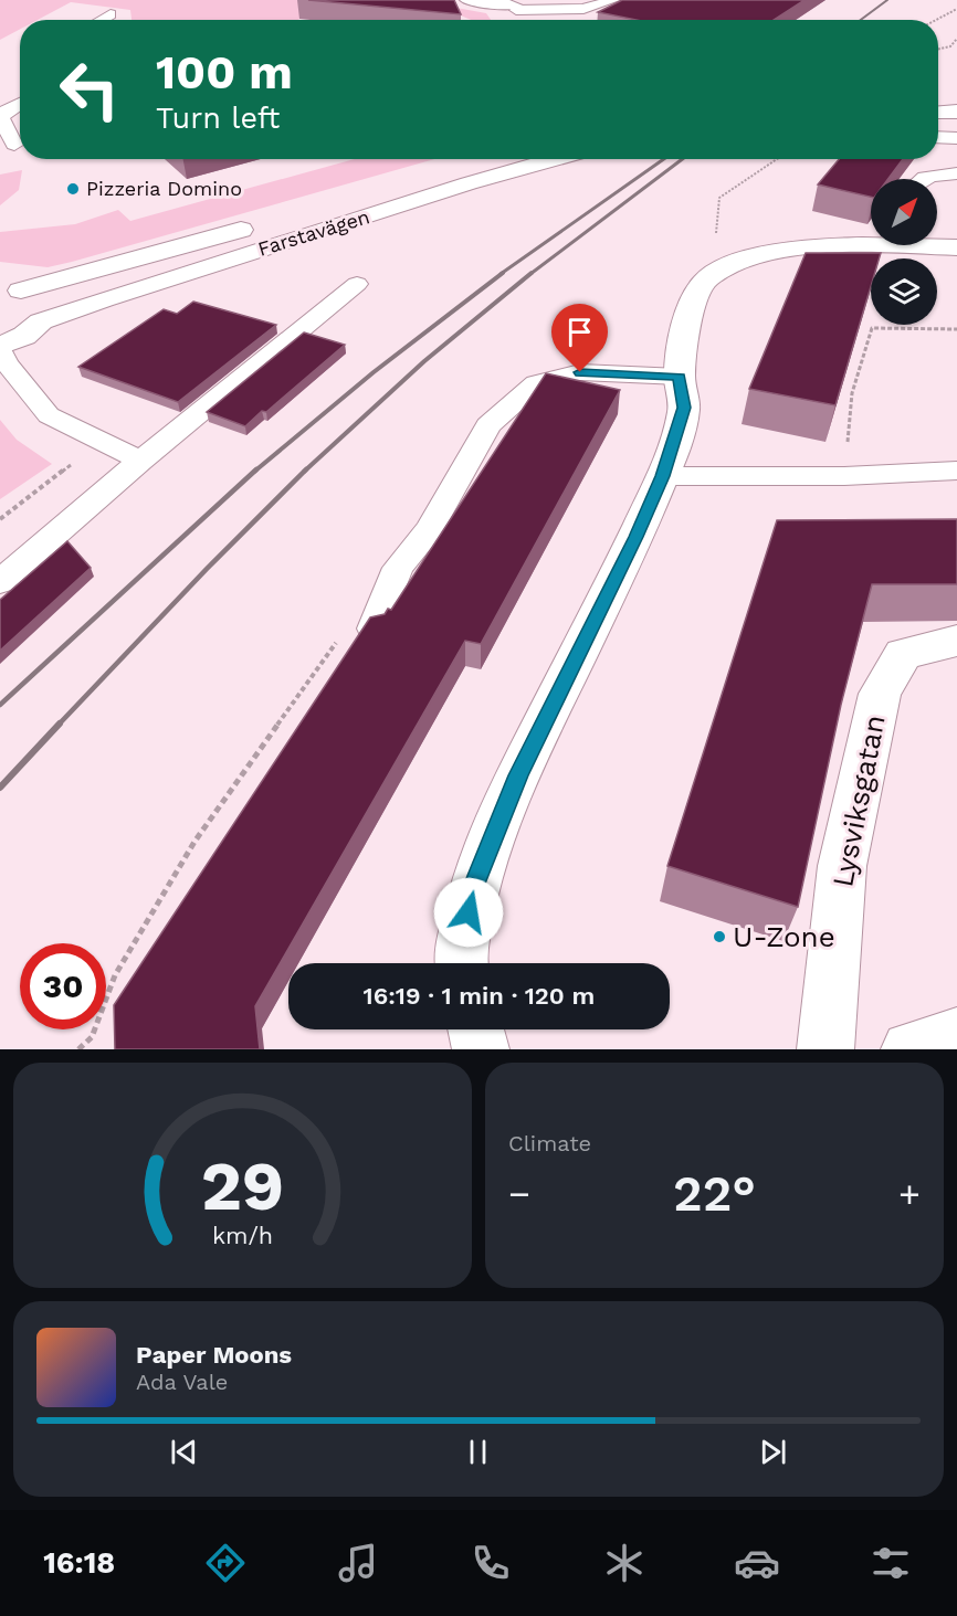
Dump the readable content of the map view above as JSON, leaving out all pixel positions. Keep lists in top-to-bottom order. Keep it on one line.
{"streets":{"street":["Farstavägen","Lysviksgatan"]},"places":["Pizzeria Domino","U-Zone"],"north":"top right","page":{"turn":["100 m","Turn left"],"limit":"30","trip":"16:19 · 1 min · 120 m","tile":"Climate","heat":["−","22°","+"],"song":["Paper Moons","Ada Vale"],"tabs":"16:18","gauge":["29","km/h"]}}
